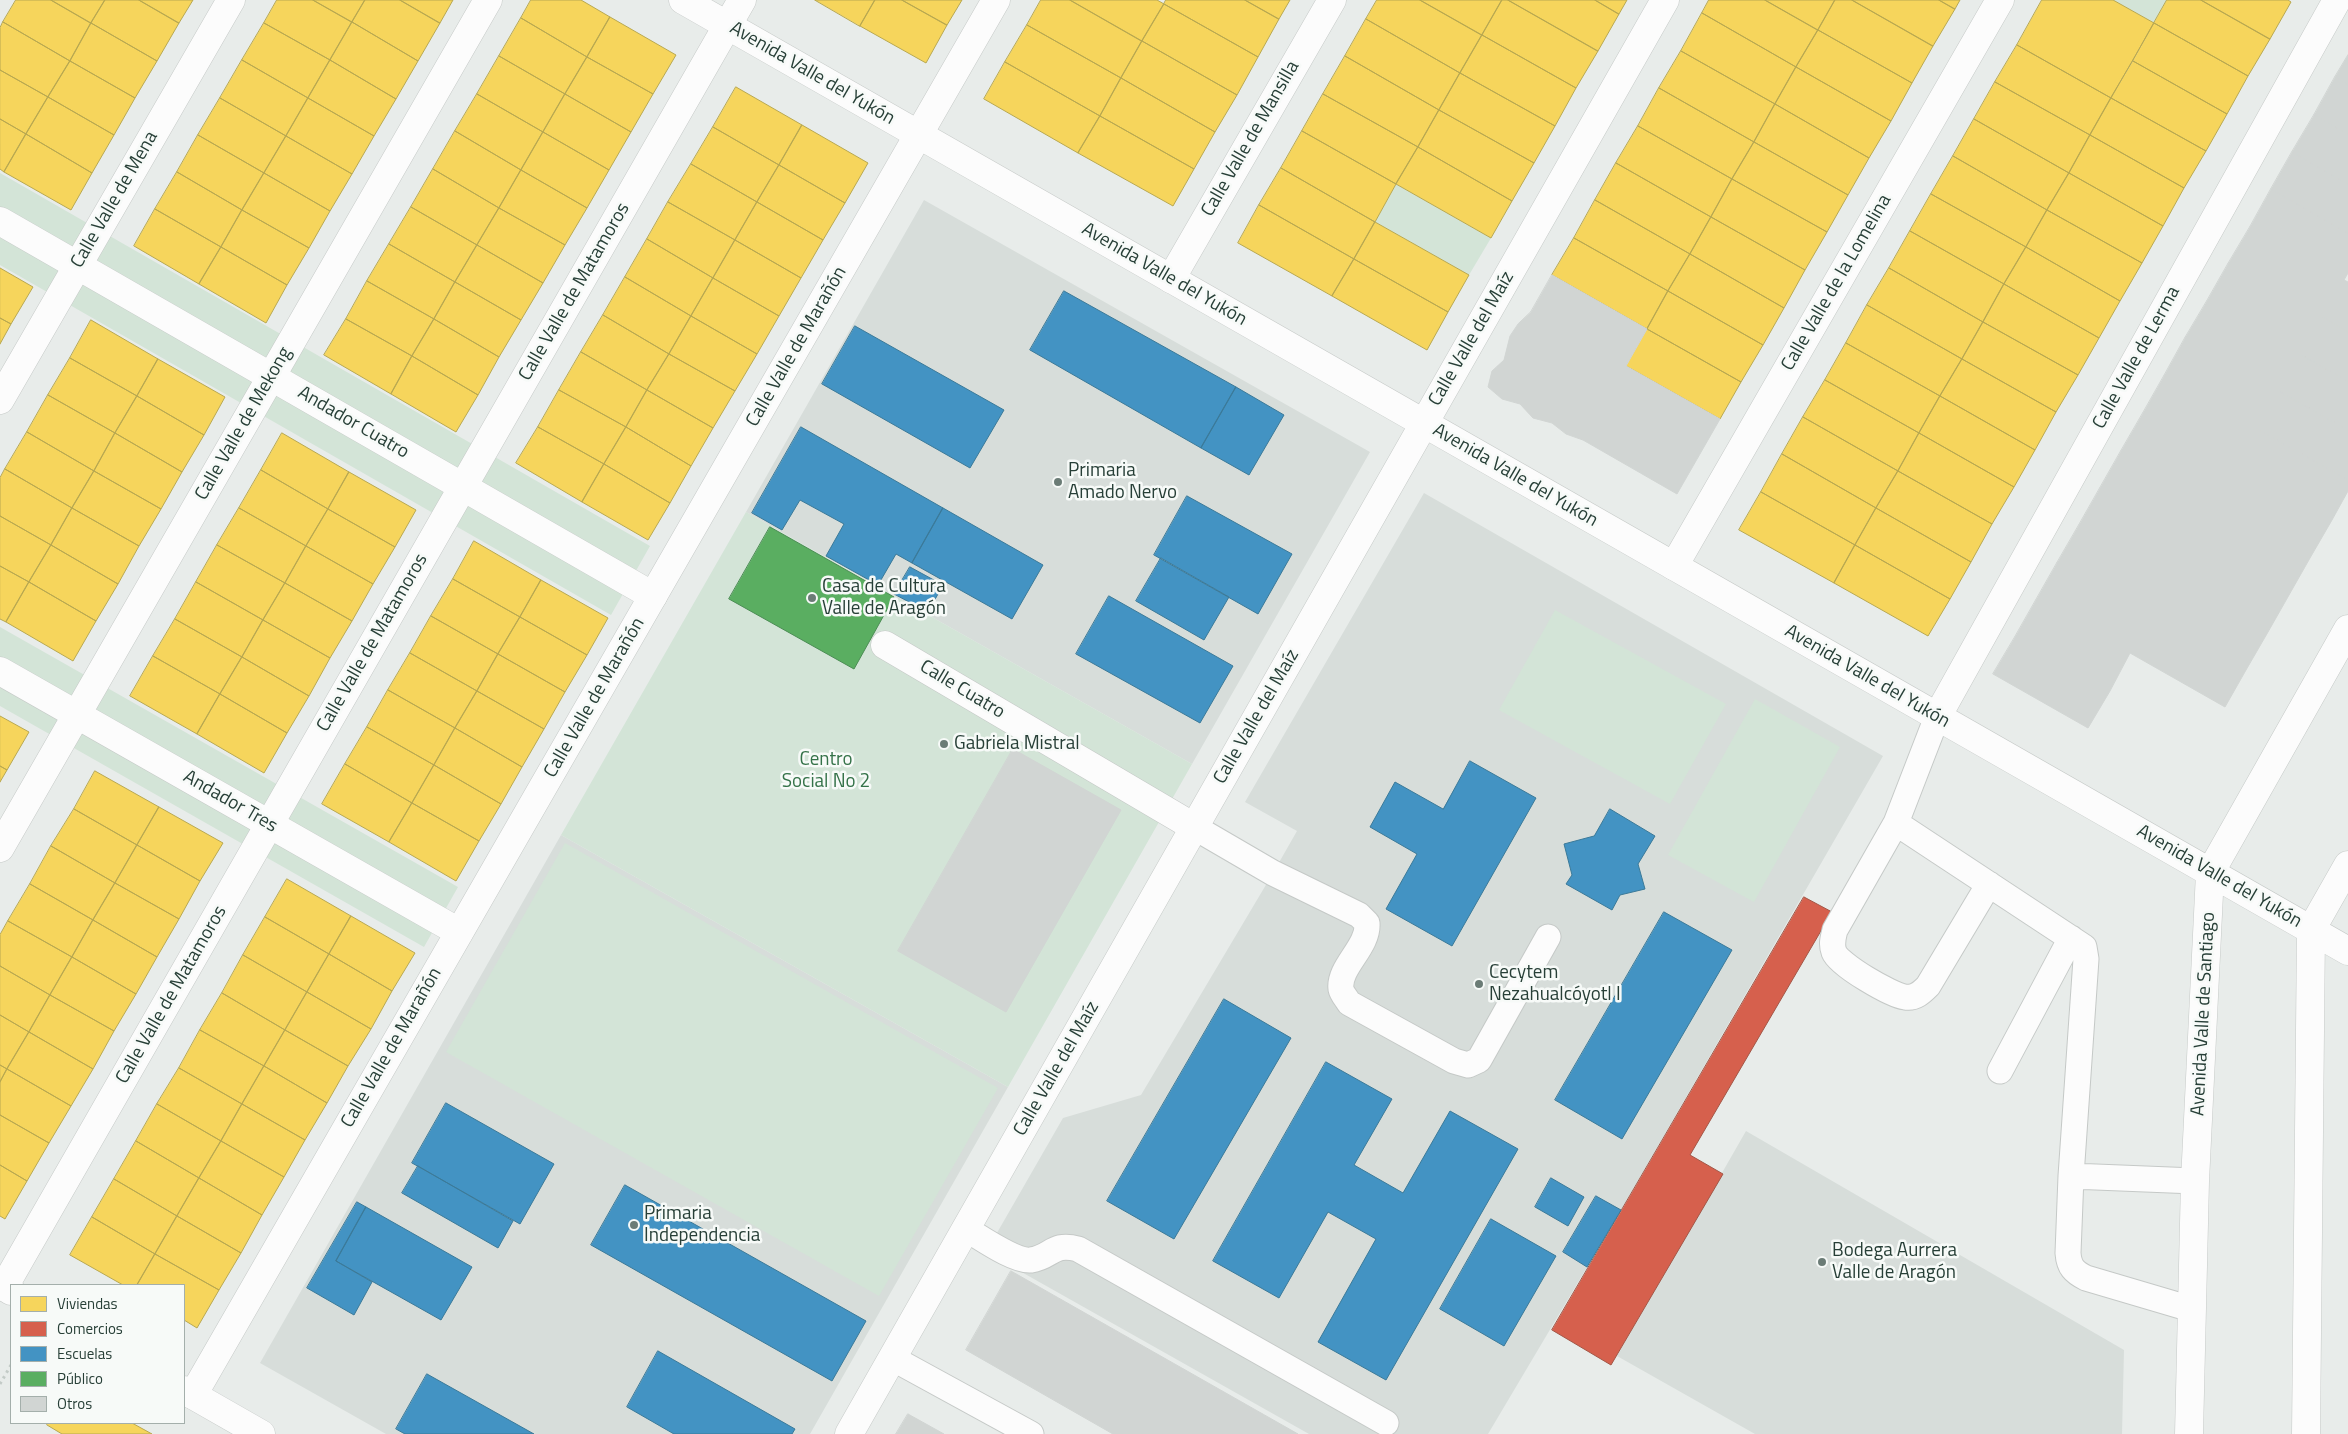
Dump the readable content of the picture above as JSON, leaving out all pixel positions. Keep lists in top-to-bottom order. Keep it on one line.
{"streets":{"street":["Avenida Valle del Yukón","Calle Valle de Mansilla","Calle Valle de Mena","Calle Valle de la Lomelina","Calle Valle de Matamoros","Calle Valle del Maíz","Calle Valle de Marañón","Calle Valle de Lerma","Andador Cuatro","Calle Valle de Mekong","Calle Cuatro","Andador Tres","Avenida Valle de Santiago"]},"crossings":[["Avenida Valle del Yukón","Calle Valle de Mansilla"],["Avenida Valle del Yukón","Calle Valle de la Lomelina"],["Avenida Valle del Yukón","Calle Valle de Matamoros"],["Avenida Valle del Yukón","Calle Valle del Maíz"],["Avenida Valle del Yukón","Calle Valle de Marañón"],["Avenida Valle del Yukón","Calle Valle de Lerma"],["Avenida Valle del Yukón","Avenida Valle de Santiago"],["Calle Valle de Mena","Andador Cuatro"],["Calle Valle de Matamoros","Andador Cuatro"],["Calle Valle de Matamoros","Andador Tres"],["Calle Valle del Maíz","Calle Cuatro"],["Calle Valle de Marañón","Andador Cuatro"],["Calle Valle de Marañón","Andador Tres"],["Andador Cuatro","Calle Valle de Mekong"],["Calle Valle de Mekong","Andador Tres"]],"parks":["Centro Social No 2"],"places":["Primaria Amado Nervo","Casa de Cultura Valle de Aragón","Gabriela Mistral","Cecytem Nezahualcóyotl I","Primaria Independencia","Bodega Aurrera Valle de Aragón"],"legend":["Viviendas","Comercios","Escuelas","Público","Otros"]}
